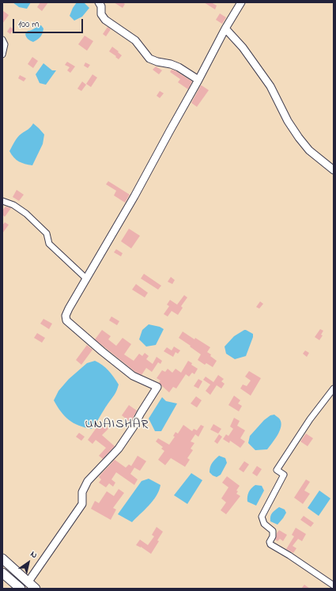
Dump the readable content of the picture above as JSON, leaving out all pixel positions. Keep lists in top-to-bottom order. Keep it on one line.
{"districts":["UNAISHAR"],"scale_bar":"100 m","north":"top right"}
